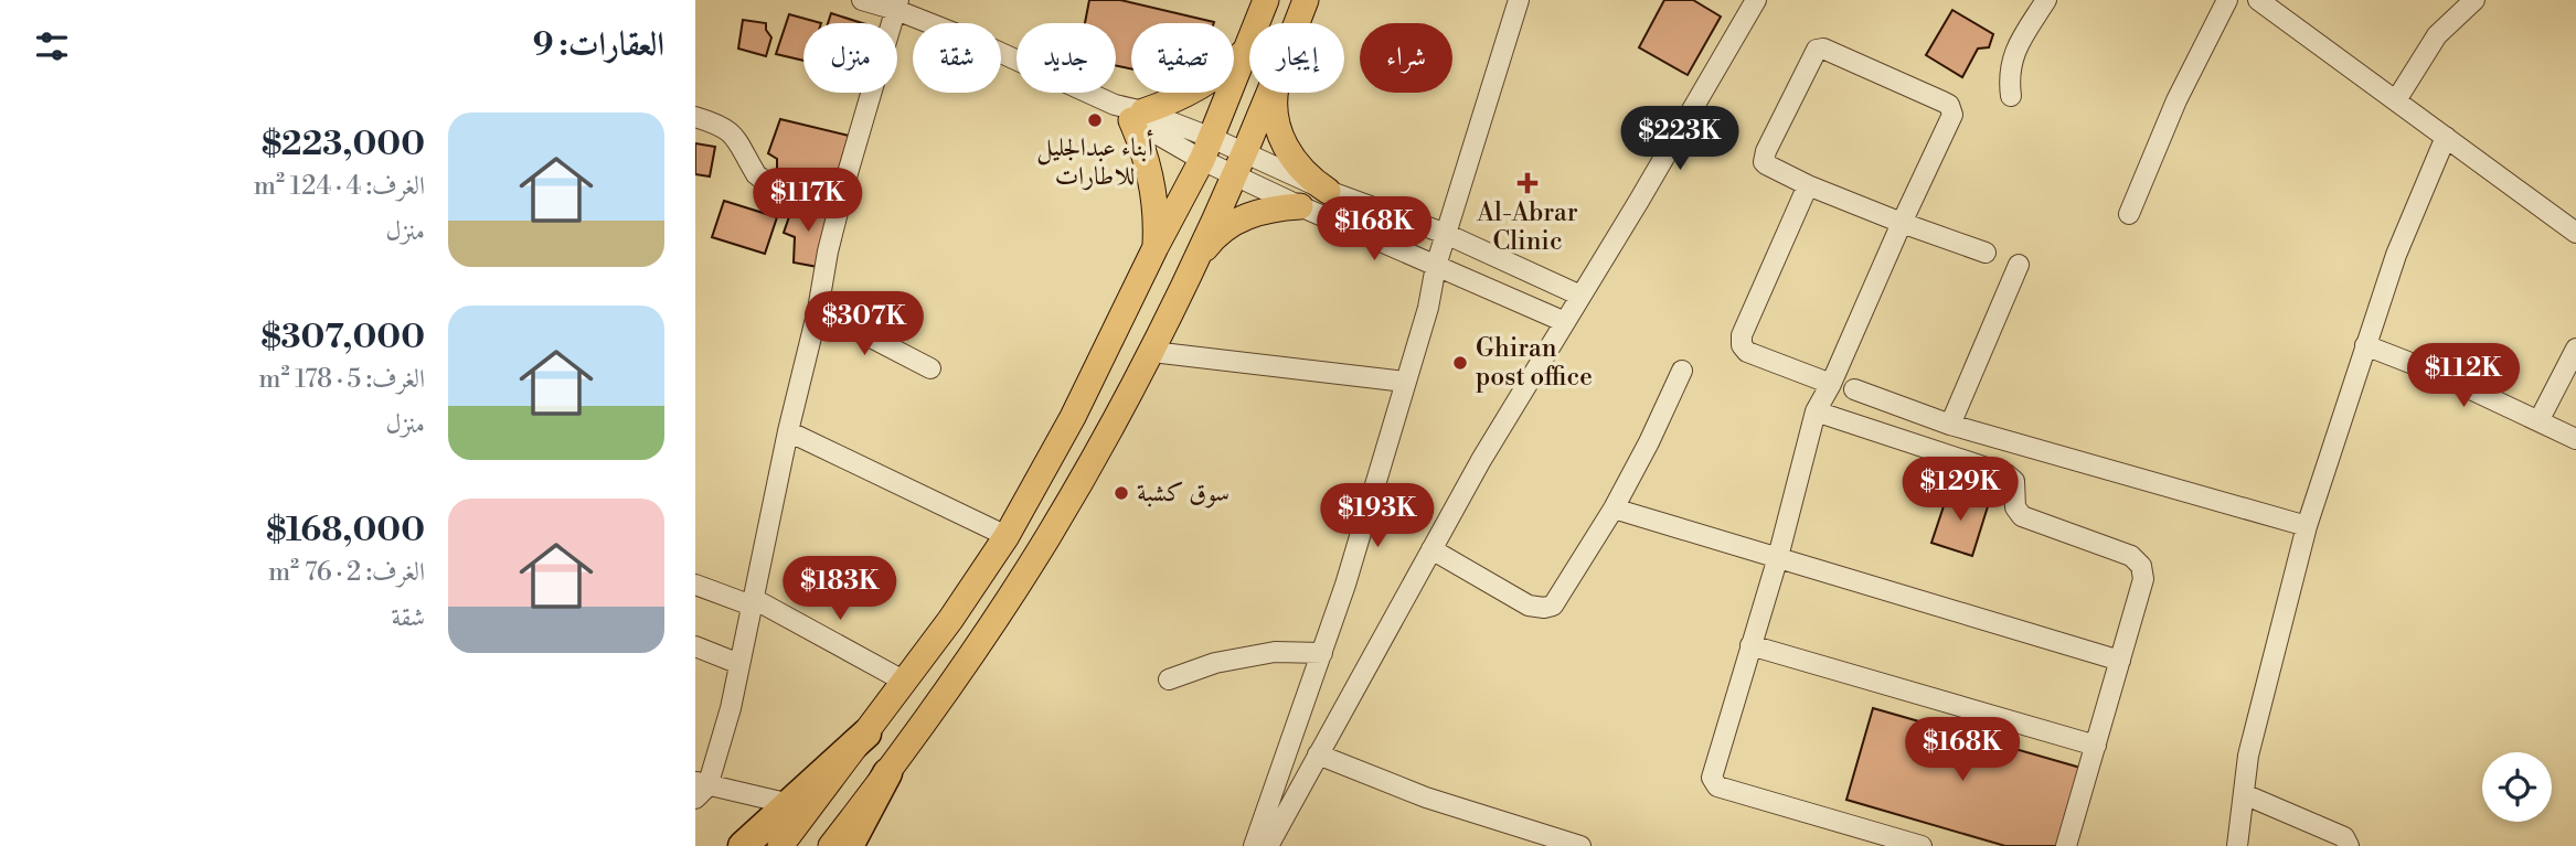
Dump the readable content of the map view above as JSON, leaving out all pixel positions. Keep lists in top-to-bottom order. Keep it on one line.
{"places":{"other":["أبناء عبدالجليل للاطارات","Ghiran post office","سوق كشبة"],"health":["Al-Abrar Clinic"]},"page":{"heading":"العقارات: 9","chip":["شراء","إيجار","تصفية","جديد","شقة","منزل"],"list":[{"name":"$223,000","note":"الغرف: 4 · 124 m² · منزل"},{"name":"$307,000","note":"الغرف: 5 · 178 m² · منزل"},{"name":"$168,000","note":"الغرف: 2 · 76 m² · شقة"}],"price":["$223K","$117K","$168K","$307K","$112K","$129K","$193K","$183K","$168K"]}}
